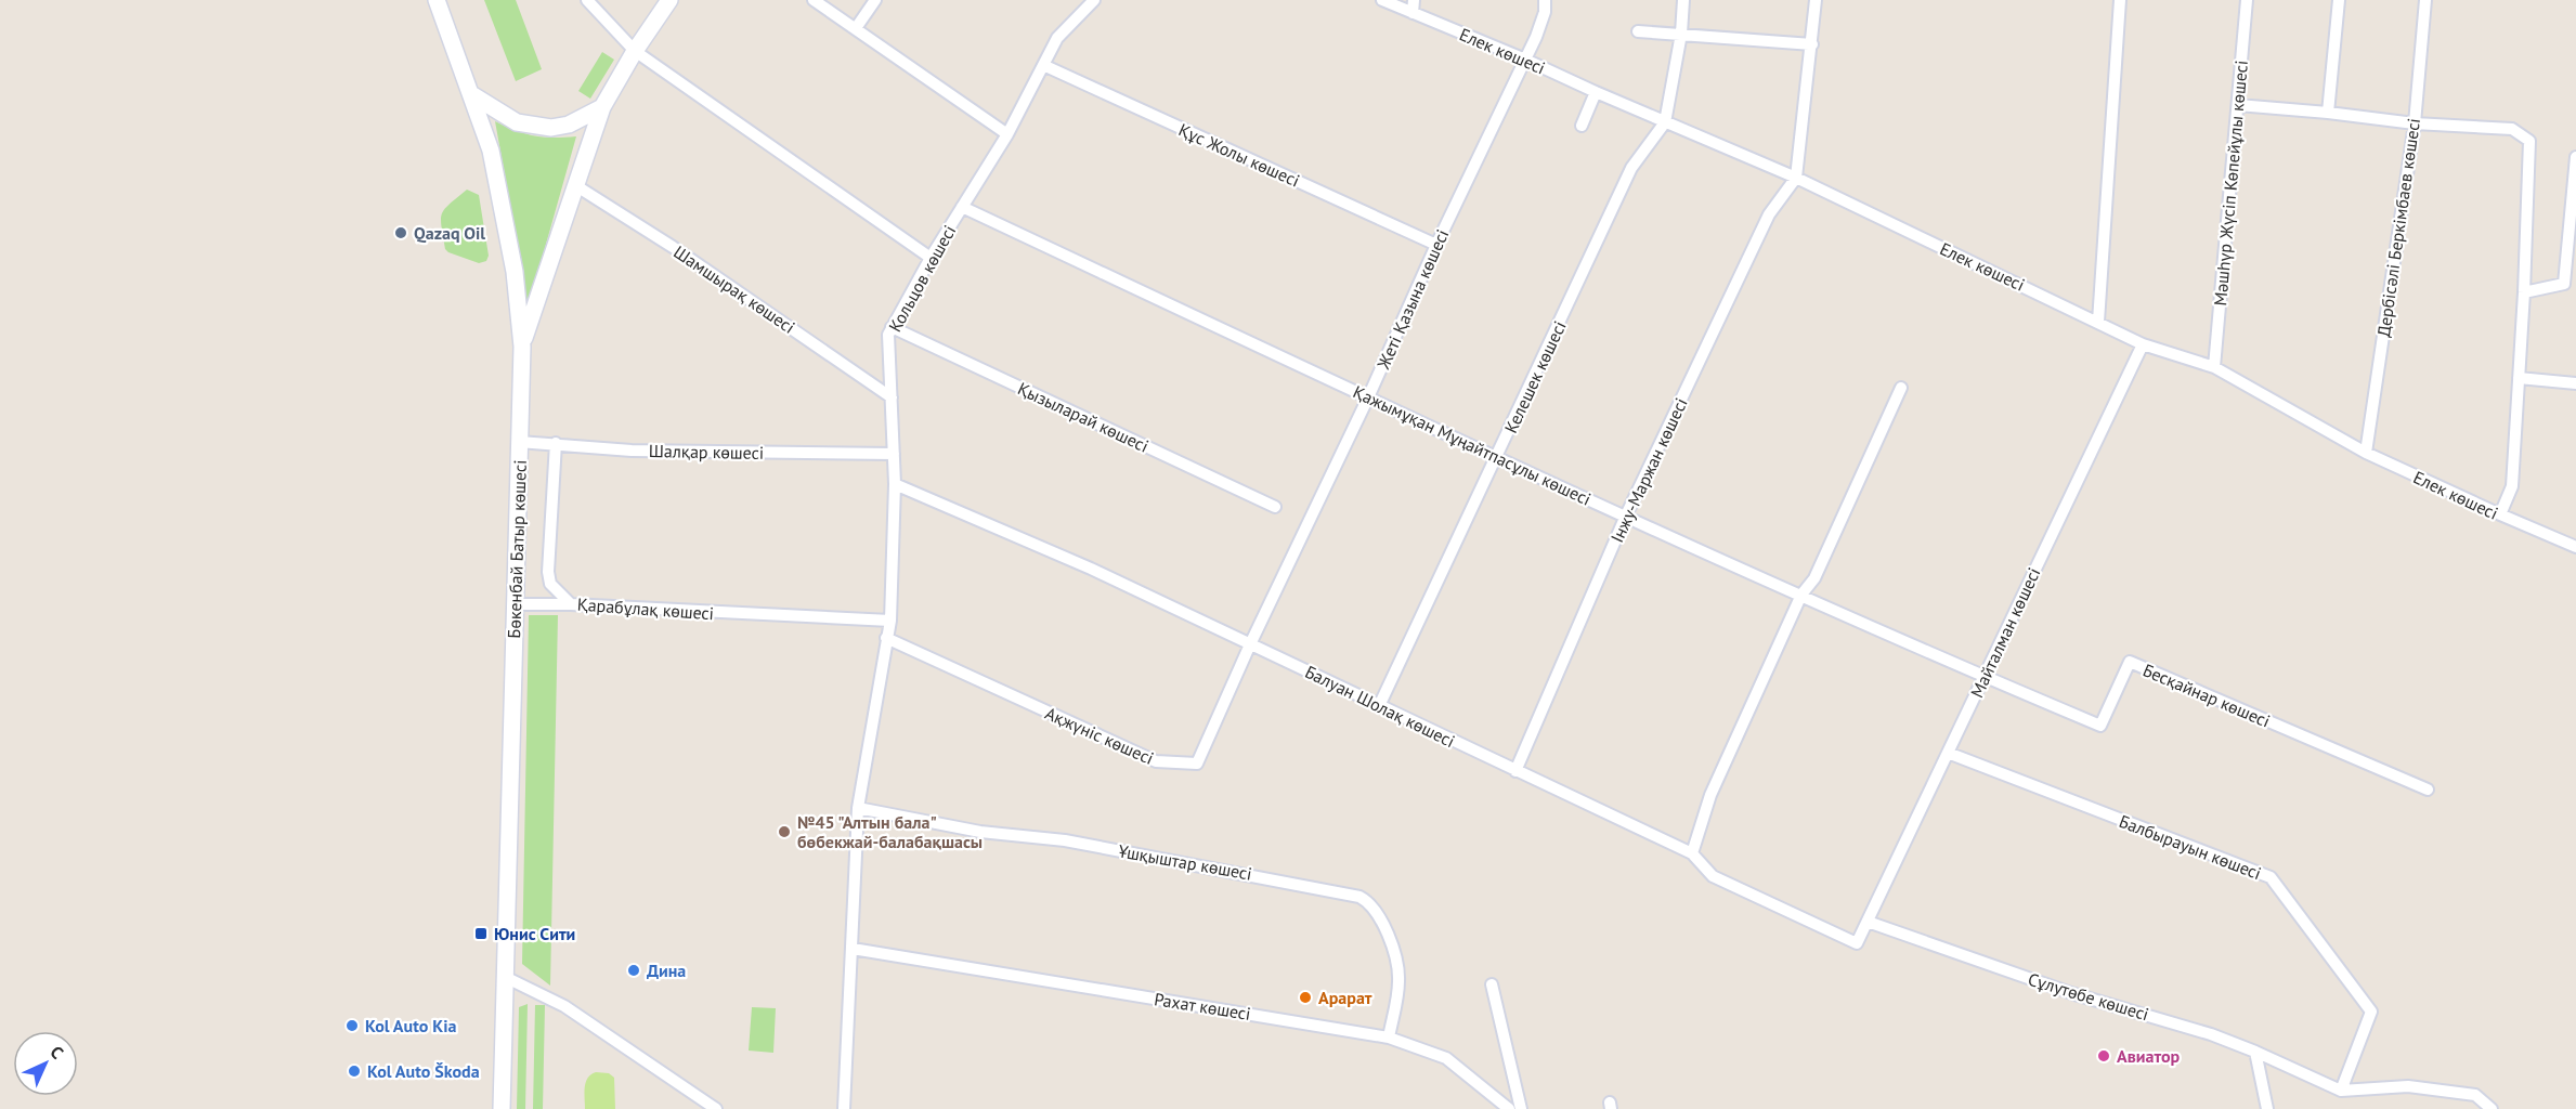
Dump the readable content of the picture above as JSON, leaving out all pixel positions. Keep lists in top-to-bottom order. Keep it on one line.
{"streets":{"main road":["Бөкенбай Батыр көшесі"],"street":["Елек көшесі","Құс Жолы көшесі","Мәшһүр Жүсіп Көпейұлы көшесі","Дербісәлі Беркімбаев көшесі","Кольцов көшесі","Шамшырақ көшесі","Жеті Қазына көшесі","Келешек көшесі","Қызыларай көшесі","Қажымұқан Мұңайтпасұлы көшесі","Шалқар көшесі","Інжу-Маржан көшесі","Қарабұлақ көшесі","Майталман көшесі","Бесқайнар көшесі","Балуан Шолақ көшесі","Ақжүніс көшесі","Балбырауын көшесі","Ұшқыштар көшесі","Сұлутөбе көшесі","Рахат көшесі"]},"crossings":[["Елек көшесі","Мәшһүр Жүсіп Көпейұлы көшесі"],["Елек көшесі","Дербісәлі Беркімбаев көшесі"],["Елек көшесі","Жеті Қазына көшесі"],["Елек көшесі","Келешек көшесі"],["Елек көшесі","Інжу-Маржан көшесі"],["Елек көшесі","Майталман көшесі"],["Құс Жолы көшесі","Кольцов көшесі"],["Құс Жолы көшесі","Жеті Қазына көшесі"],["Кольцов көшесі","Шамшырақ көшесі"],["Кольцов көшесі","Қызыларай көшесі"],["Кольцов көшесі","Қажымұқан Мұңайтпасұлы көшесі"],["Кольцов көшесі","Шалқар көшесі"],["Кольцов көшесі","Қарабұлақ көшесі"],["Кольцов көшесі","Балуан Шолақ көшесі"],["Кольцов көшесі","Ақжүніс көшесі"],["Кольцов көшесі","Ұшқыштар көшесі"],["Кольцов көшесі","Рахат көшесі"],["Жеті Қазына көшесі","Қажымұқан Мұңайтпасұлы көшесі"],["Жеті Қазына көшесі","Балуан Шолақ көшесі"],["Жеті Қазына көшесі","Ақжүніс көшесі"],["Келешек көшесі","Қажымұқан Мұңайтпасұлы көшесі"],["Келешек көшесі","Балуан Шолақ көшесі"],["Қажымұқан Мұңайтпасұлы көшесі","Інжу-Маржан көшесі"],["Қажымұқан Мұңайтпасұлы көшесі","Майталман көшесі"],["Қажымұқан Мұңайтпасұлы көшесі","Бесқайнар көшесі"],["Шалқар көшесі","Бөкенбай Батыр көшесі"],["Шалқар көшесі","Қарабұлақ көшесі"],["Інжу-Маржан көшесі","Балуан Шолақ көшесі"],["Майталман көшесі","Бесқайнар көшесі"],["Майталман көшесі","Балуан Шолақ көшесі"],["Майталман көшесі","Балбырауын көшесі"],["Майталман көшесі","Сұлутөбе көшесі"],["Балуан Шолақ көшесі","Ақжүніс көшесі"],["Балбырауын көшесі","Сұлутөбе көшесі"],["Ұшқыштар көшесі","Рахат көшесі"]],"places":{"other":["Qazaq Oil","№45 \"Алтын бала\" бөбекжай-балабақшасы","Дина","Арарат","Kol Auto Kia","Авиатор","Kol Auto Škoda"],"transit":["Юнис Сити"]},"north":"top right"}
